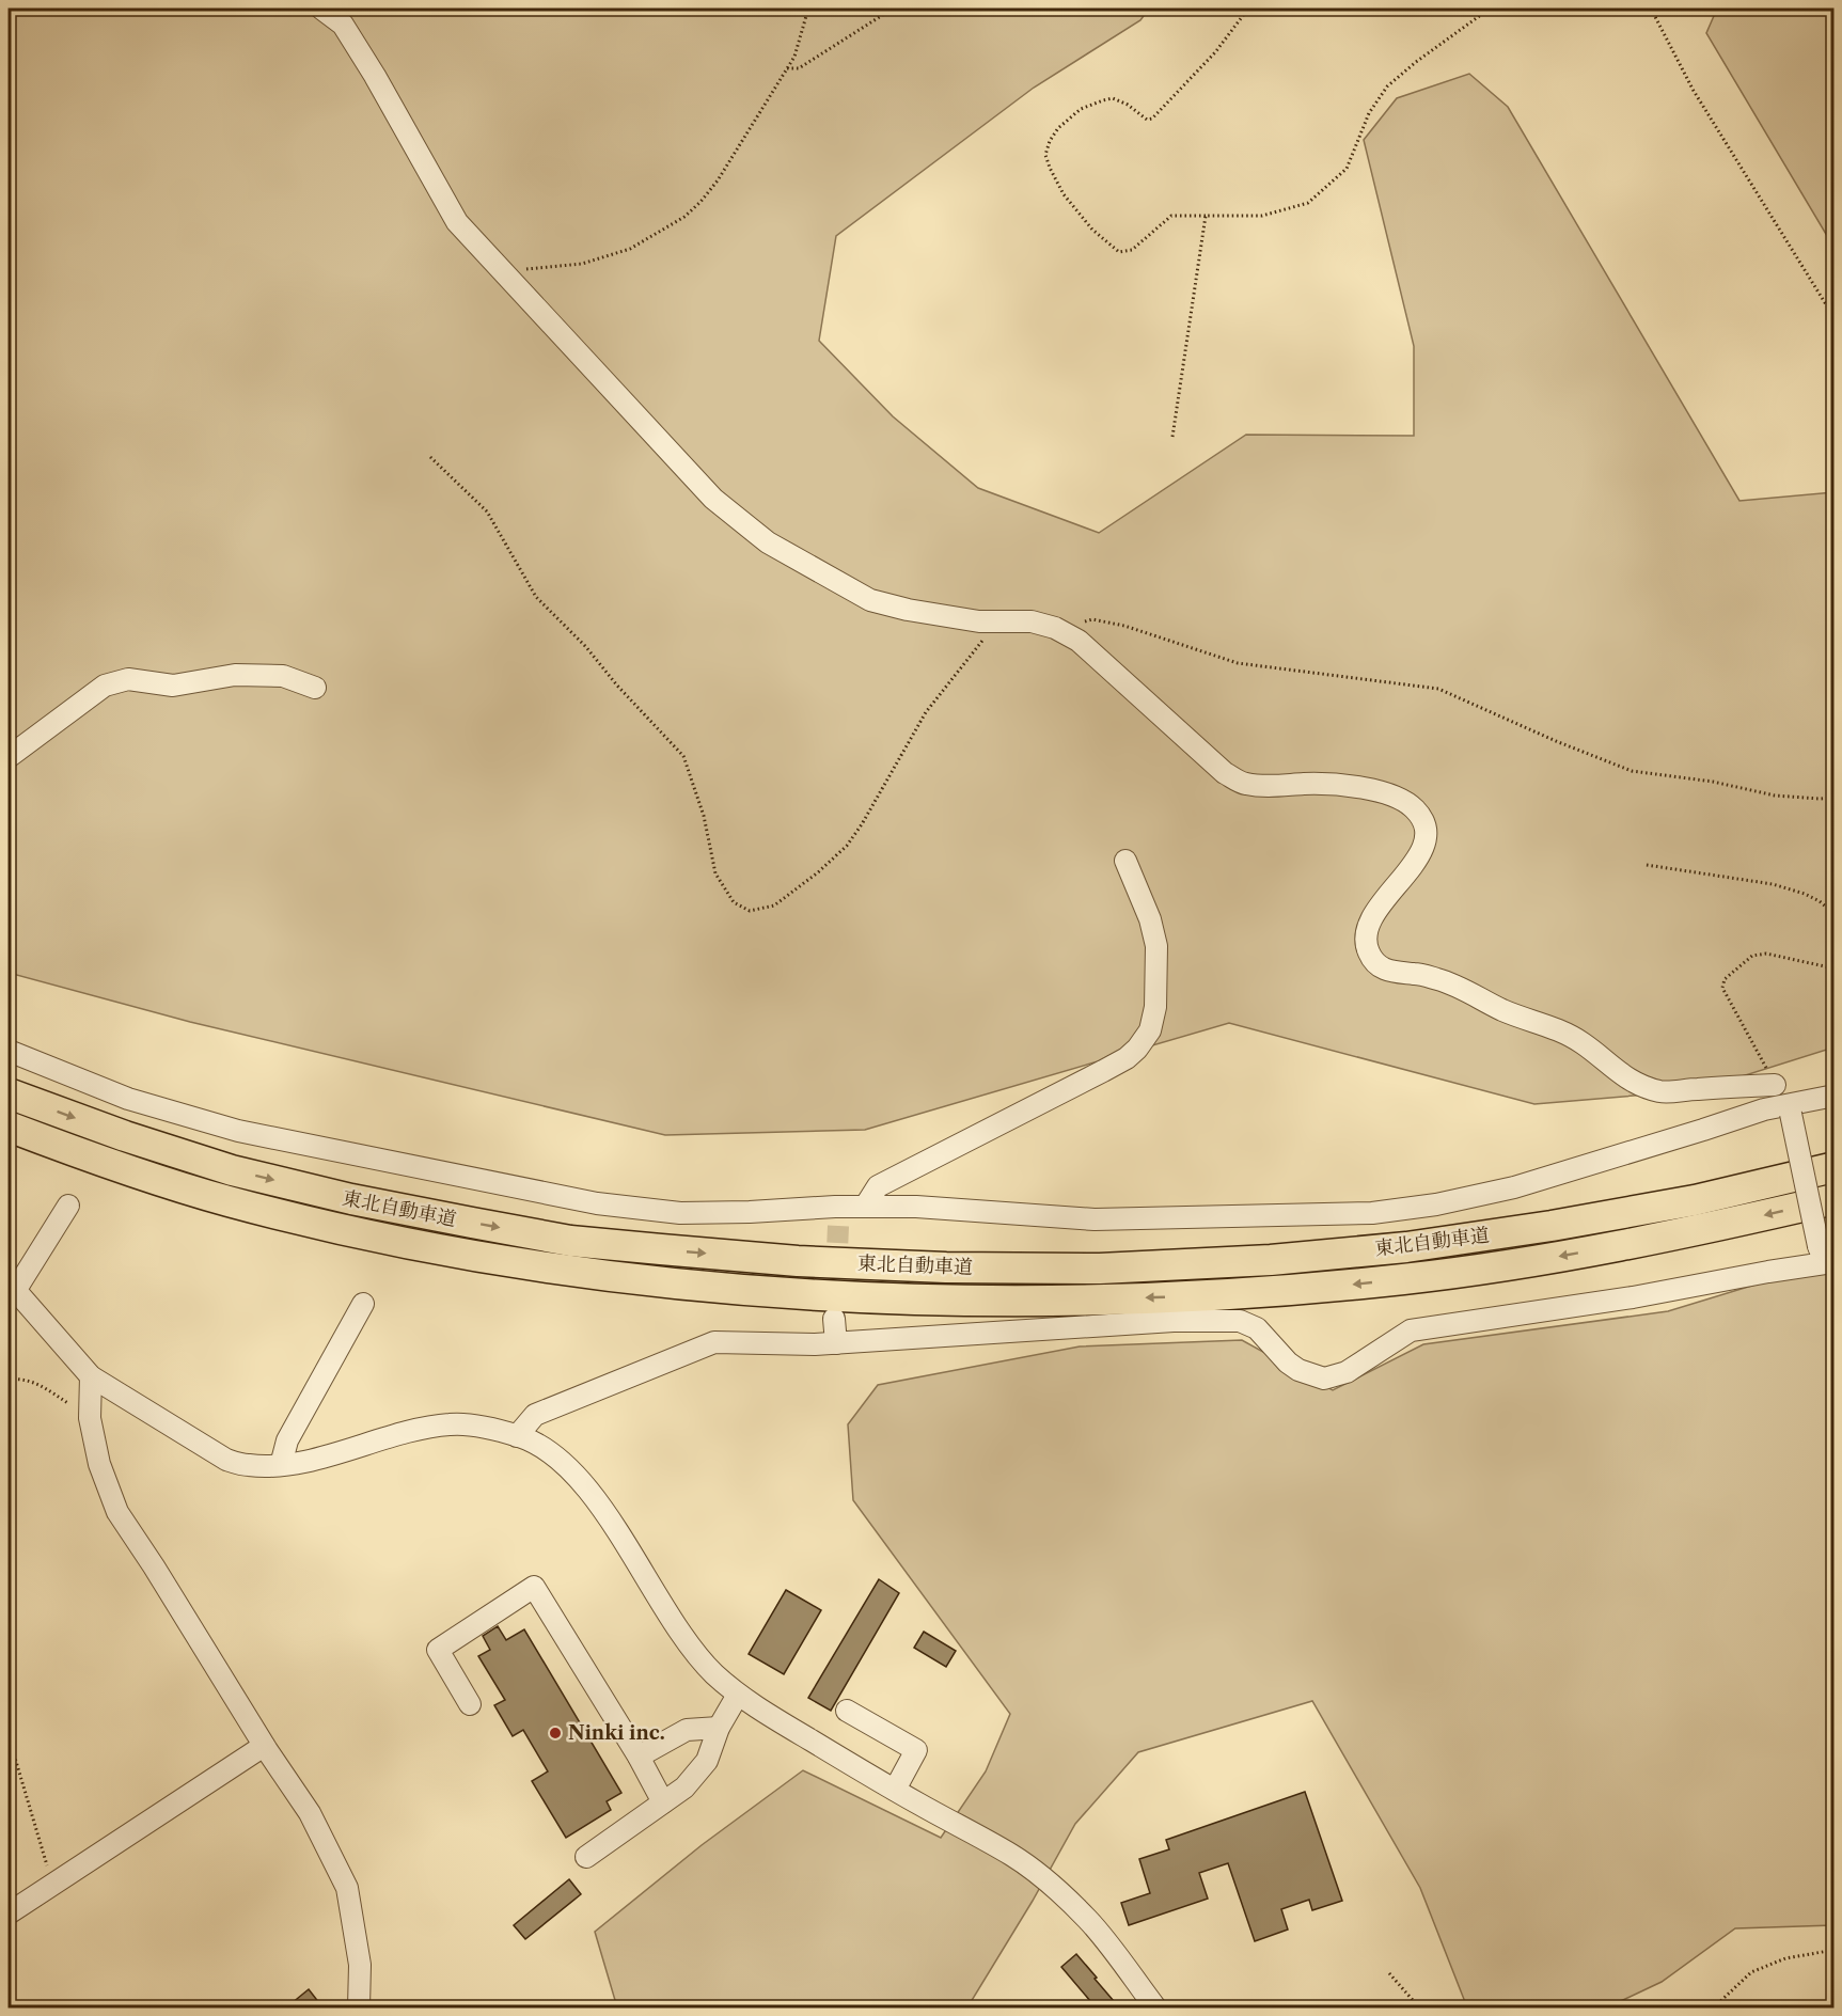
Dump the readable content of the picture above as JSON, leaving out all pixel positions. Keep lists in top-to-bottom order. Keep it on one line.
{"streets":{"highway":["東北自動車道"]},"places":["Ninki inc."]}
